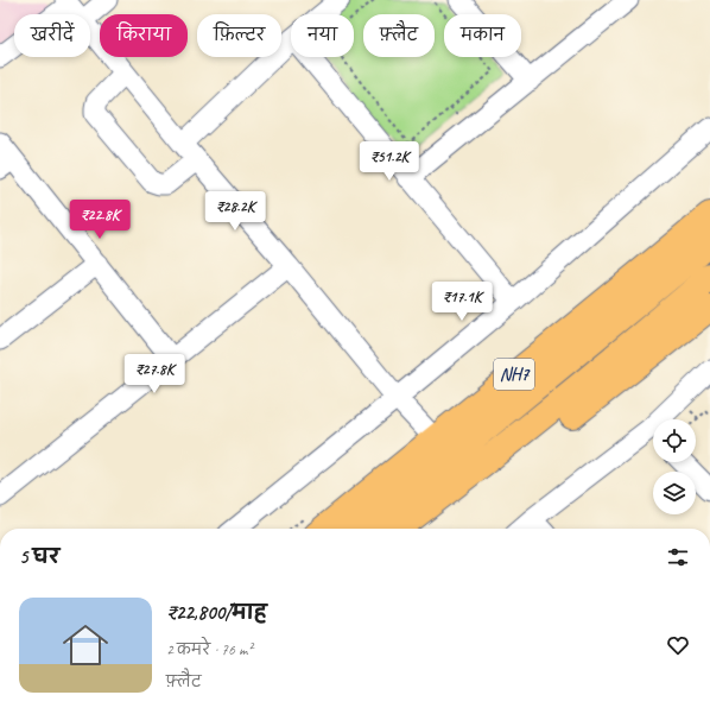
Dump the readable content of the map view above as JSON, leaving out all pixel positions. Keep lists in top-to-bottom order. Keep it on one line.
{"streets":{"highway":["NH7"]},"page":{"chip":["खरीदें","किराया","फ़िल्टर","नया","फ़्लैट","मकान"],"price":["₹51.2K","₹28.2K","₹22.8K","₹17.1K","₹27.8K"],"heading":"5 घर","list":[{"name":"₹22,800/माह","note":"2 कमरे · 76 m² · फ़्लैट"}]}}
